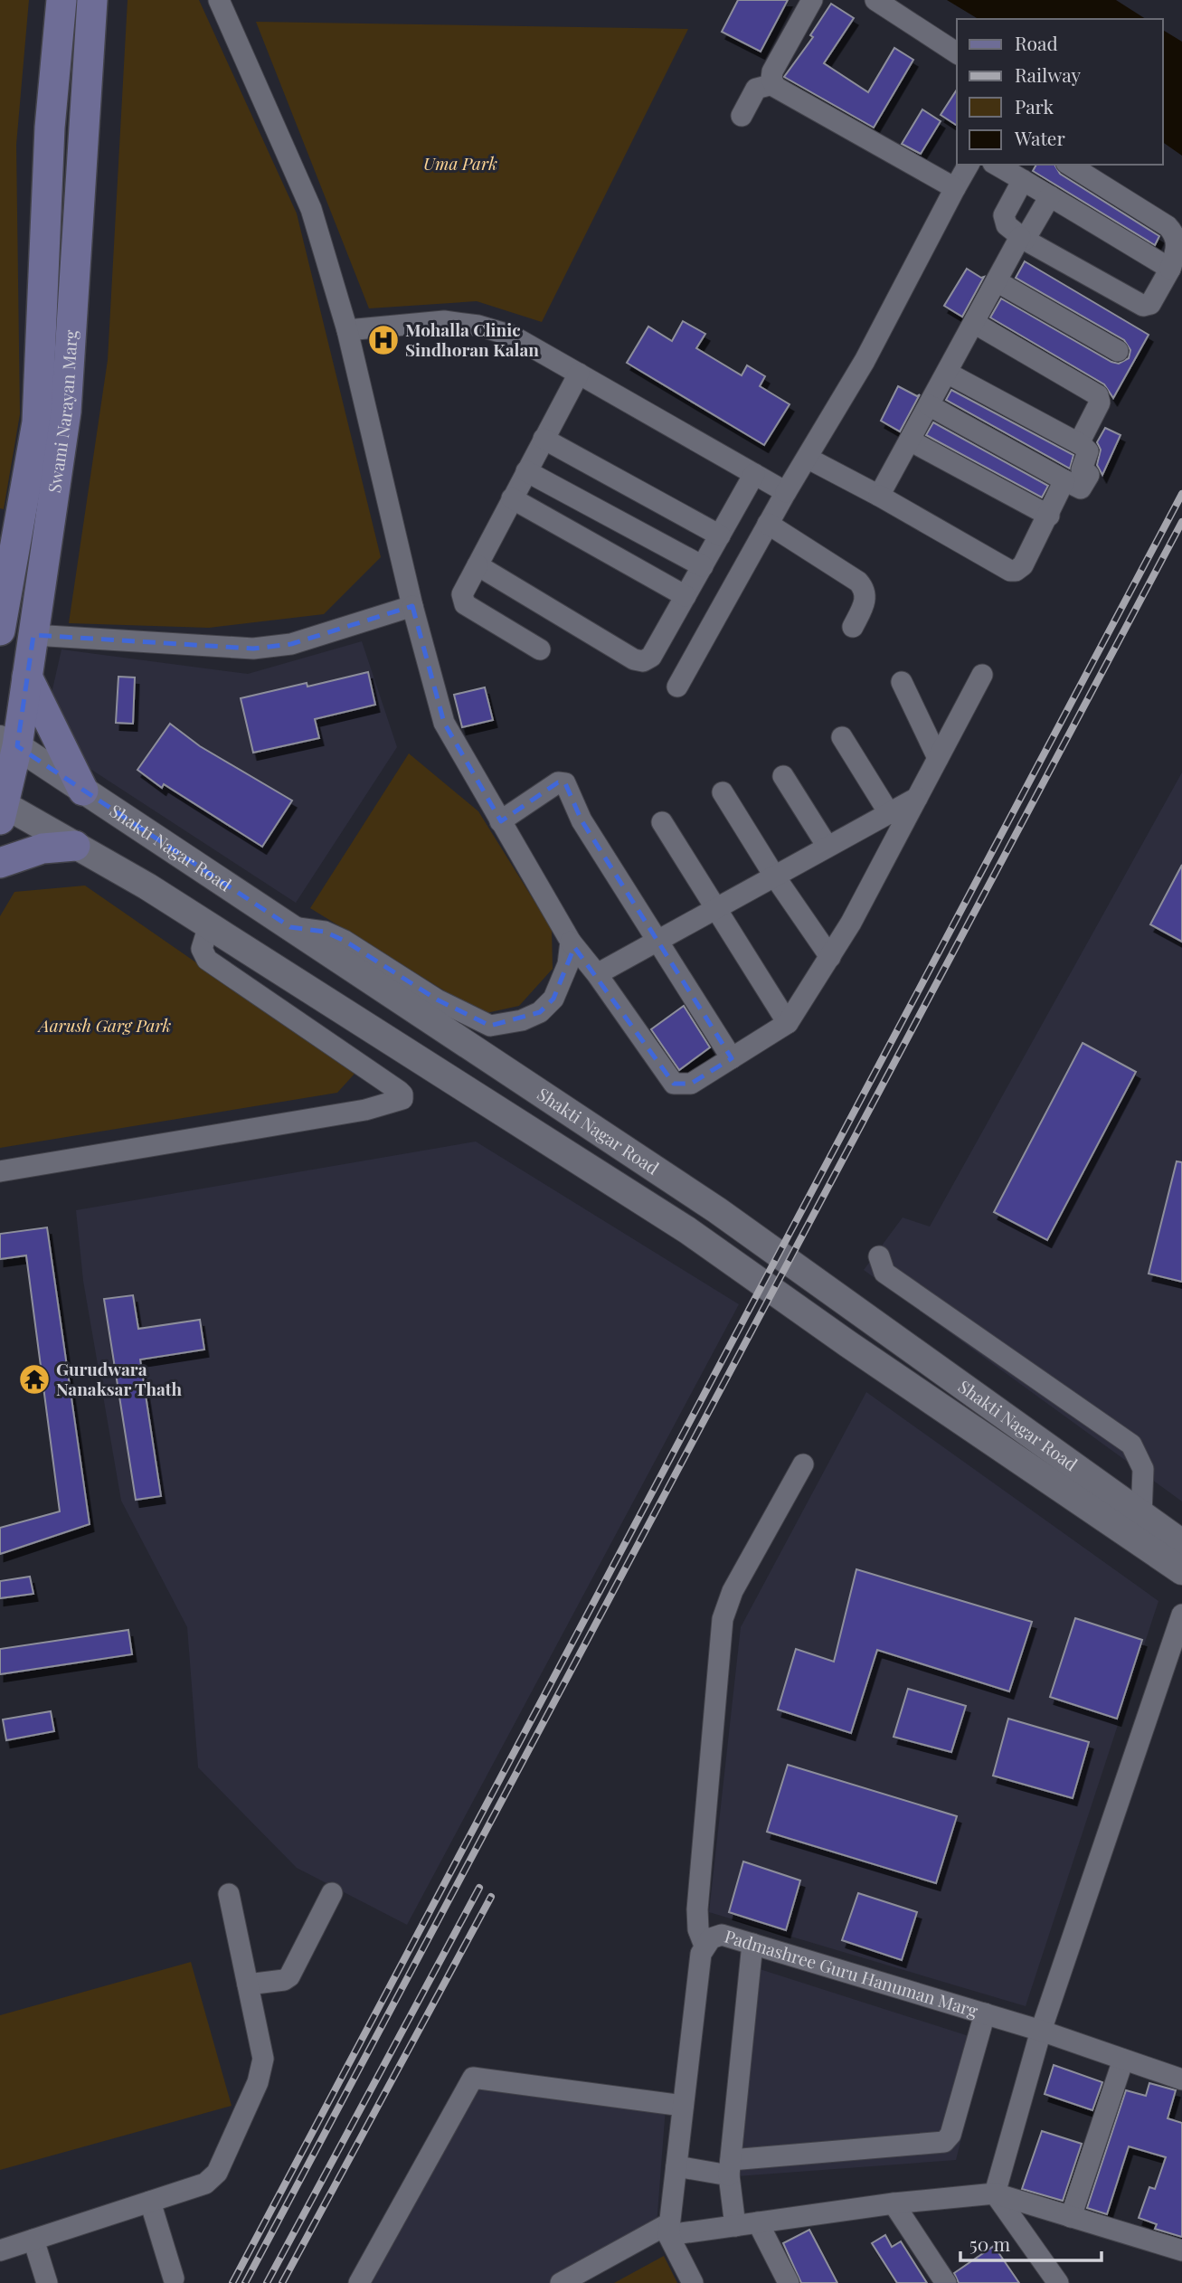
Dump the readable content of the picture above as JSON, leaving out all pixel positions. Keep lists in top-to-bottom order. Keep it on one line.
{"streets":{"main road":["Swami Narayan Marg"],"street":["Shakti Nagar Road","Padmashree Guru Hanuman Marg"]},"crossings":[["Swami Narayan Marg","Shakti Nagar Road"]],"parks":["Uma Park","Aarush Garg Park"],"places":{"hospital":["Mohalla Clinic Sindhoran Kalan"],"temple":["Gurudwara Nanaksar Thath"]},"legend":["Road","Railway","Park","Water"],"scale_bar":"50 m"}
